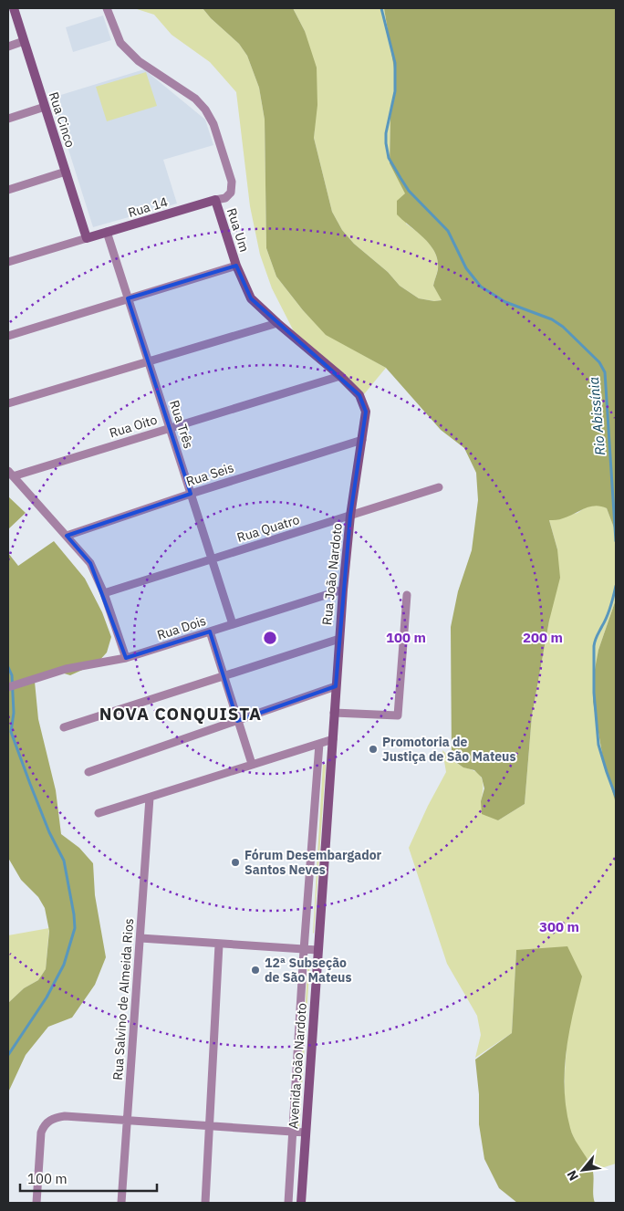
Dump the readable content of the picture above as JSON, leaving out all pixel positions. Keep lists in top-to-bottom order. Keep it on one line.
{"streets":{"street":["Rua Cinco","Rua 14","Rua Um","Rua Três","Rua Oito","Rua Seis","Rua Quatro","Rua João Nardoto","Rua Dois","Rua Salvino de Almeida Rios","Avenida João Nardoto"]},"crossings":[["Rua Cinco","Rua 14"],["Rua 14","Rua Um"],["Rua 14","Rua Três"],["Rua Um","Rua Oito"],["Rua Um","Rua João Nardoto"],["Rua Três","Rua Oito"],["Rua Três","Rua Seis"],["Rua Três","Rua Quatro"],["Rua Três","Rua Dois"],["Rua Seis","Rua João Nardoto"],["Rua Quatro","Rua João Nardoto"],["Rua João Nardoto","Rua Dois"],["Rua João Nardoto","Avenida João Nardoto"]],"districts":["NOVA CONQUISTA"],"water":["Rio Abissínia"],"places":["Promotoria de Justiça de São Mateus","Fórum Desembargador Santos Neves","12ª Subseção de São Mateus"],"scale_bar":"100 m","north":"bottom left","rings":["100 m","200 m","300 m"]}
